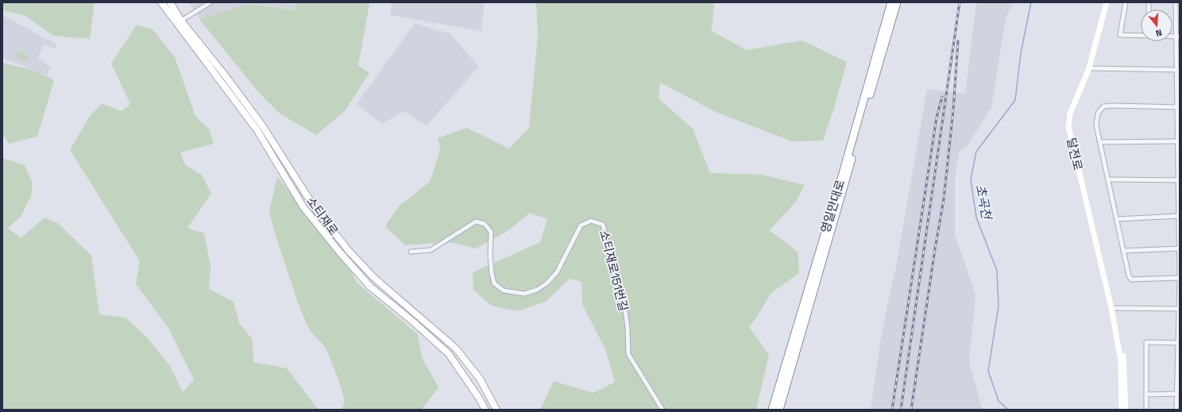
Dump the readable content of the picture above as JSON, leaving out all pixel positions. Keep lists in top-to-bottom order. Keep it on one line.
{"streets":{"highway":["영일만대로"],"main road":["소티재로"],"street":["달전로","소티재로151번길"]},"water":["초곡천"],"north":"bottom"}
